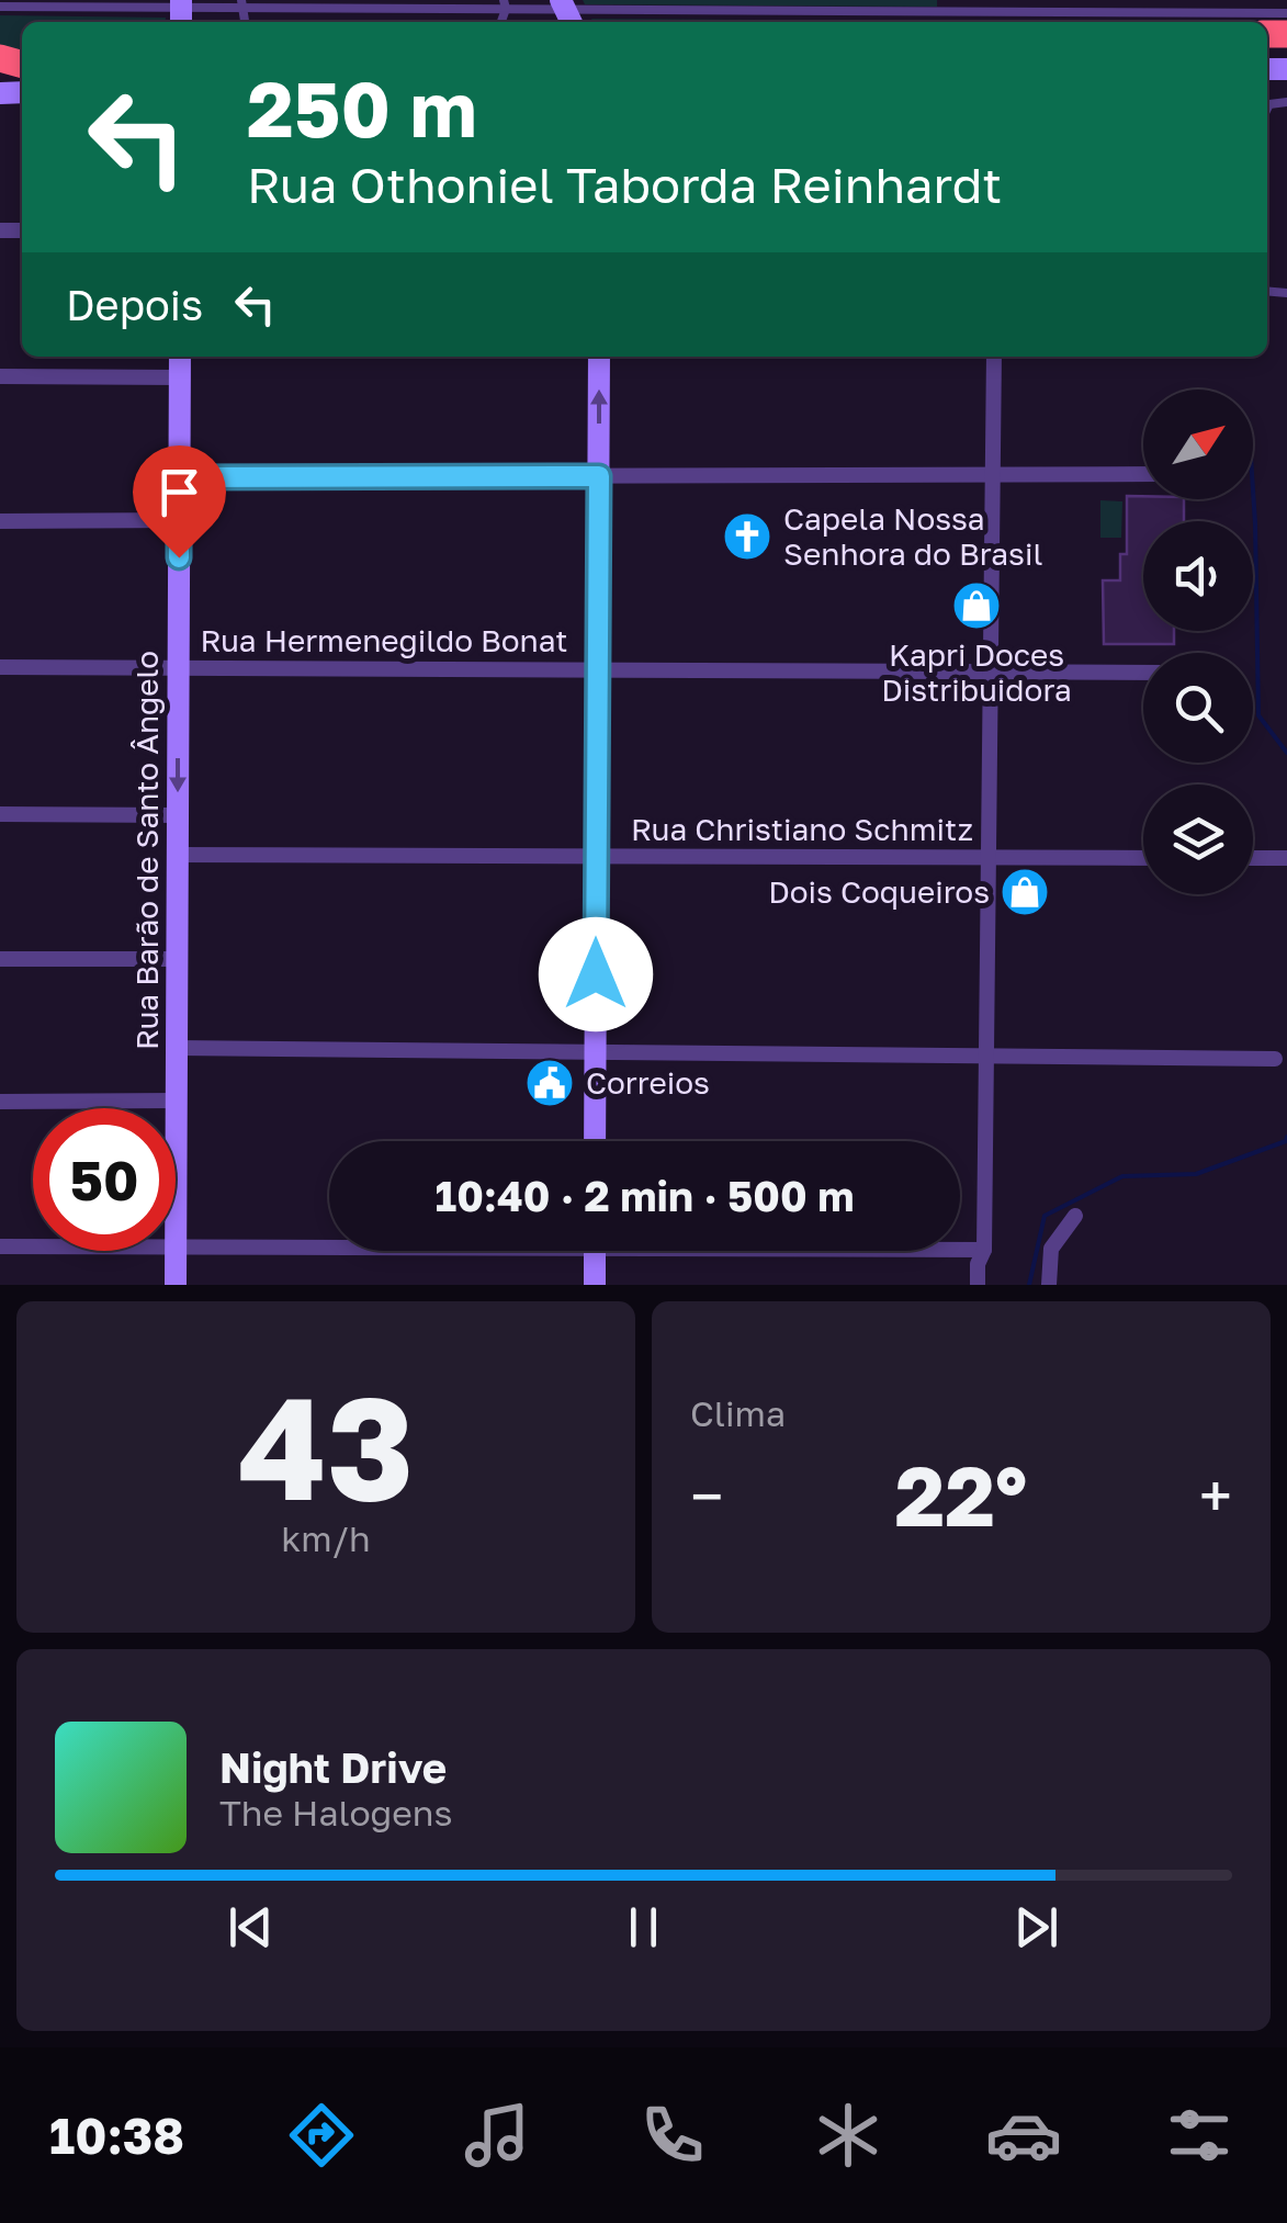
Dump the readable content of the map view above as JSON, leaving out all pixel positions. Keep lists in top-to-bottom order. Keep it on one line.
{"streets":{"main road":["Rua Barão de Santo Ângelo"],"street":["Rua Hermenegildo Bonat","Rua Christiano Schmitz"]},"crossings":[["Rua Hermenegildo Bonat","Rua Barão de Santo Ângelo"],["Rua Christiano Schmitz","Rua Barão de Santo Ângelo"]],"places":{"church":["Capela Nossa Senhora do Brasil"],"shop":["Kapri Doces Distribuidora","Dois Coqueiros"],"public building":["Correios"]},"north":"top right","page":{"turn":["250 m","Rua Othoniel Taborda Reinhardt"],"then":"Depois","limit":"50","trip":"10:40 · 2 min · 500 m","tile":[["43","km/h"],"Clima"],"heat":["−","22°","+"],"song":["Night Drive","The Halogens"],"tabs":"10:38"}}
